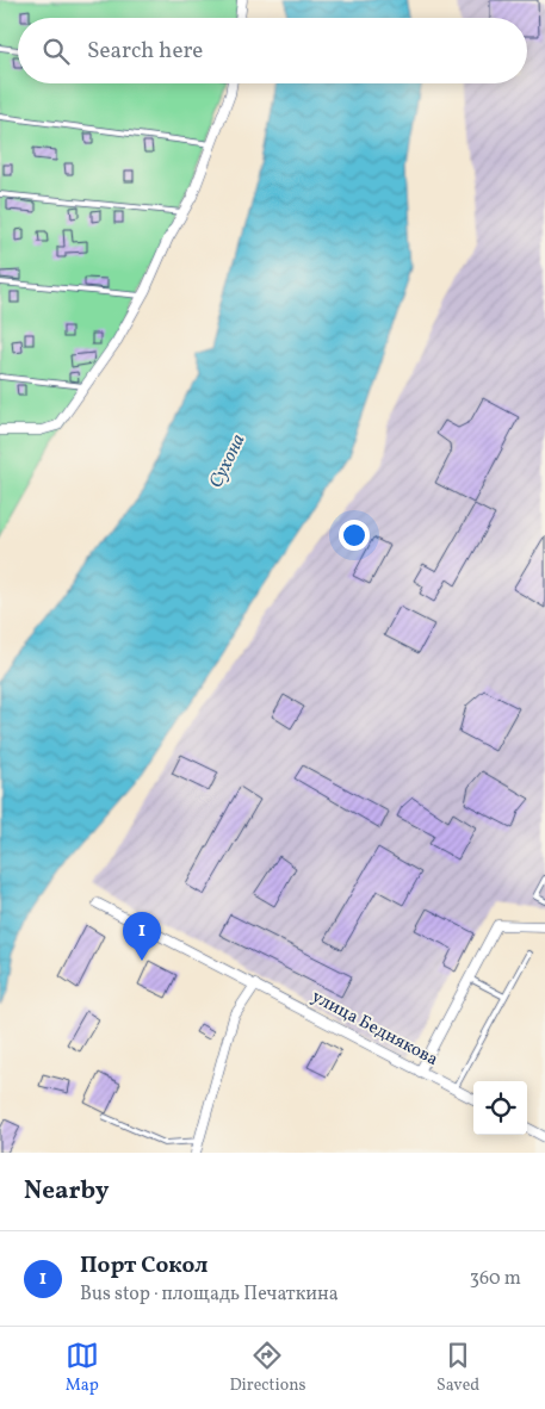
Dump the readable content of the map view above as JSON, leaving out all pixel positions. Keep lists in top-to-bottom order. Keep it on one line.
{"streets":{"street":["улица Беднякова"]},"water":["Сухона"],"page":{"search":"Search here","pins":"1","heading":"Nearby","list":[{"mark":"1","name":"Порт Сокол","note":"Bus stop · площадь Печаткина","value":"360 m"}],"nav":["Map","Directions","Saved"]}}
